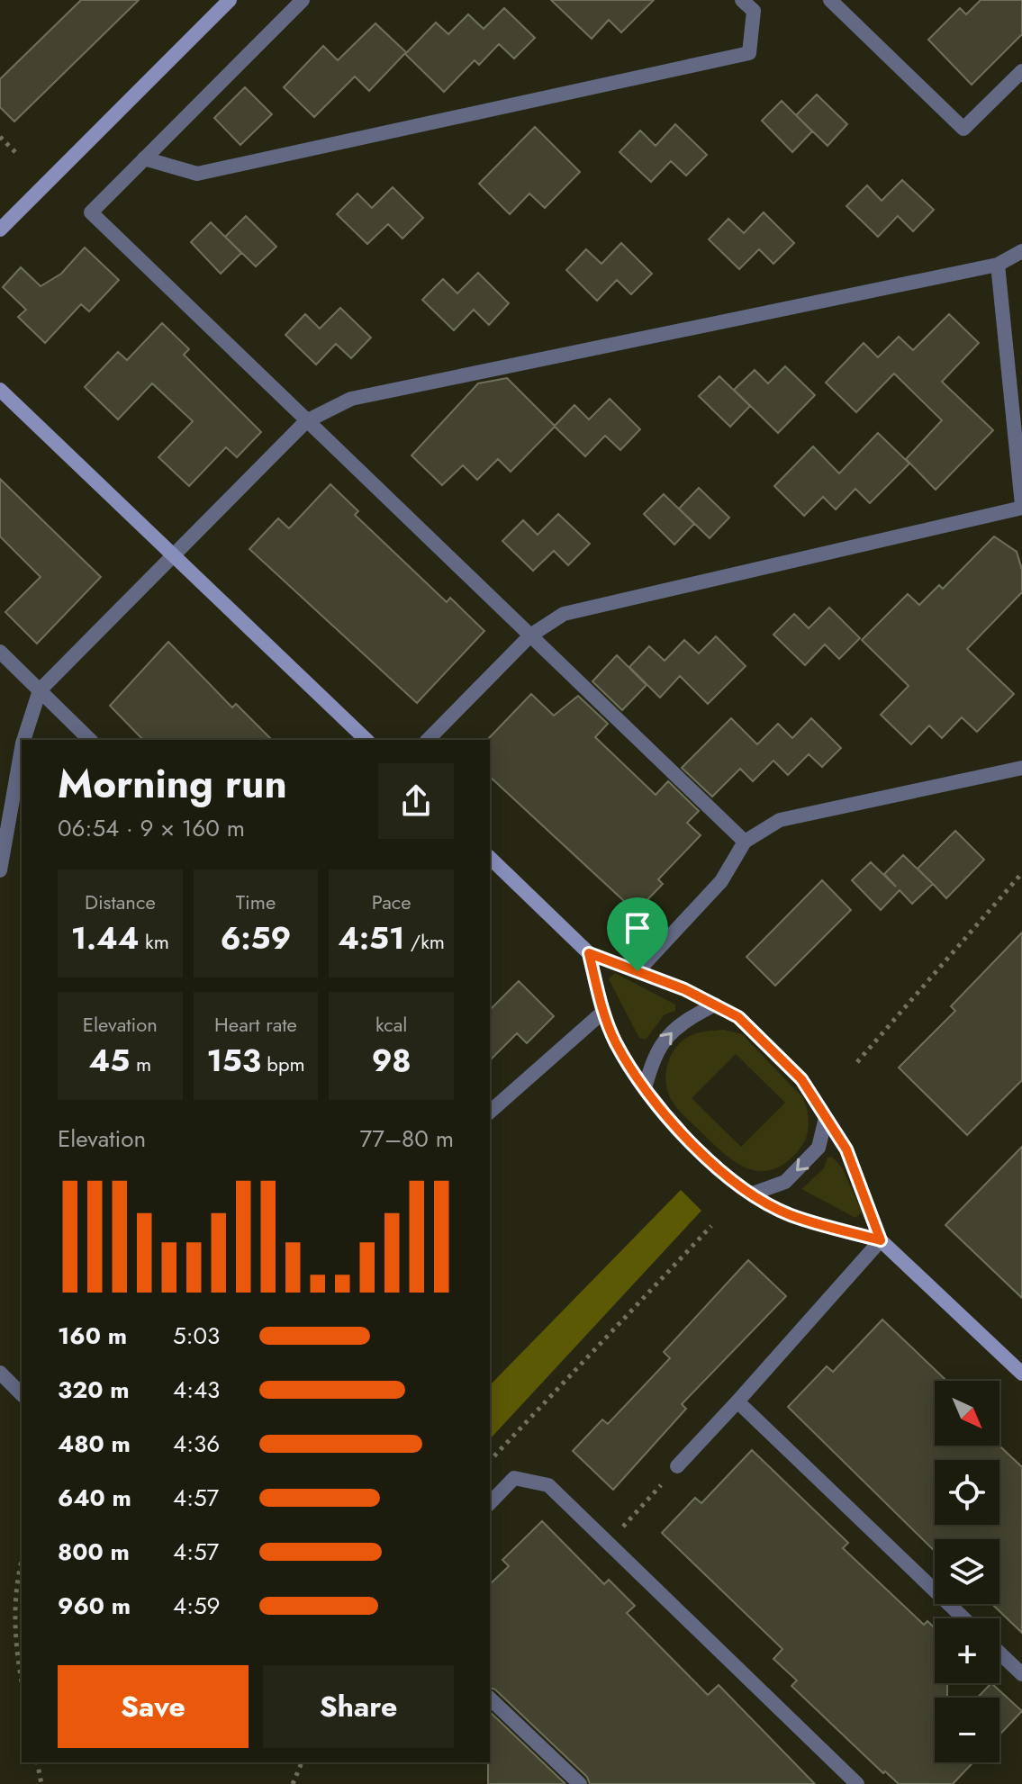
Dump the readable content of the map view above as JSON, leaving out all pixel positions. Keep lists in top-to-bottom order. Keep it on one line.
{"north":"bottom right","page":{"heading":["Morning run","06:54 · 9 × 160 m"],"stats":[["Distance","1.44 km"],["Time","6:59"],["Pace","4:51 /km"],["Elevation","45 m"],["Heart rate","153 bpm"],["kcal","98"]],"chart":["Elevation","77–80 m"],"list":[{"name":"160 m","note":"5:03"},{"name":"320 m","note":"4:43"},{"name":"480 m","note":"4:36"},{"name":"640 m","note":"4:57"},{"name":"800 m","note":"4:57"},{"name":"960 m","note":"4:59"}],"map_buttons":["+","−"],"buttons":["Save","Share"]}}
